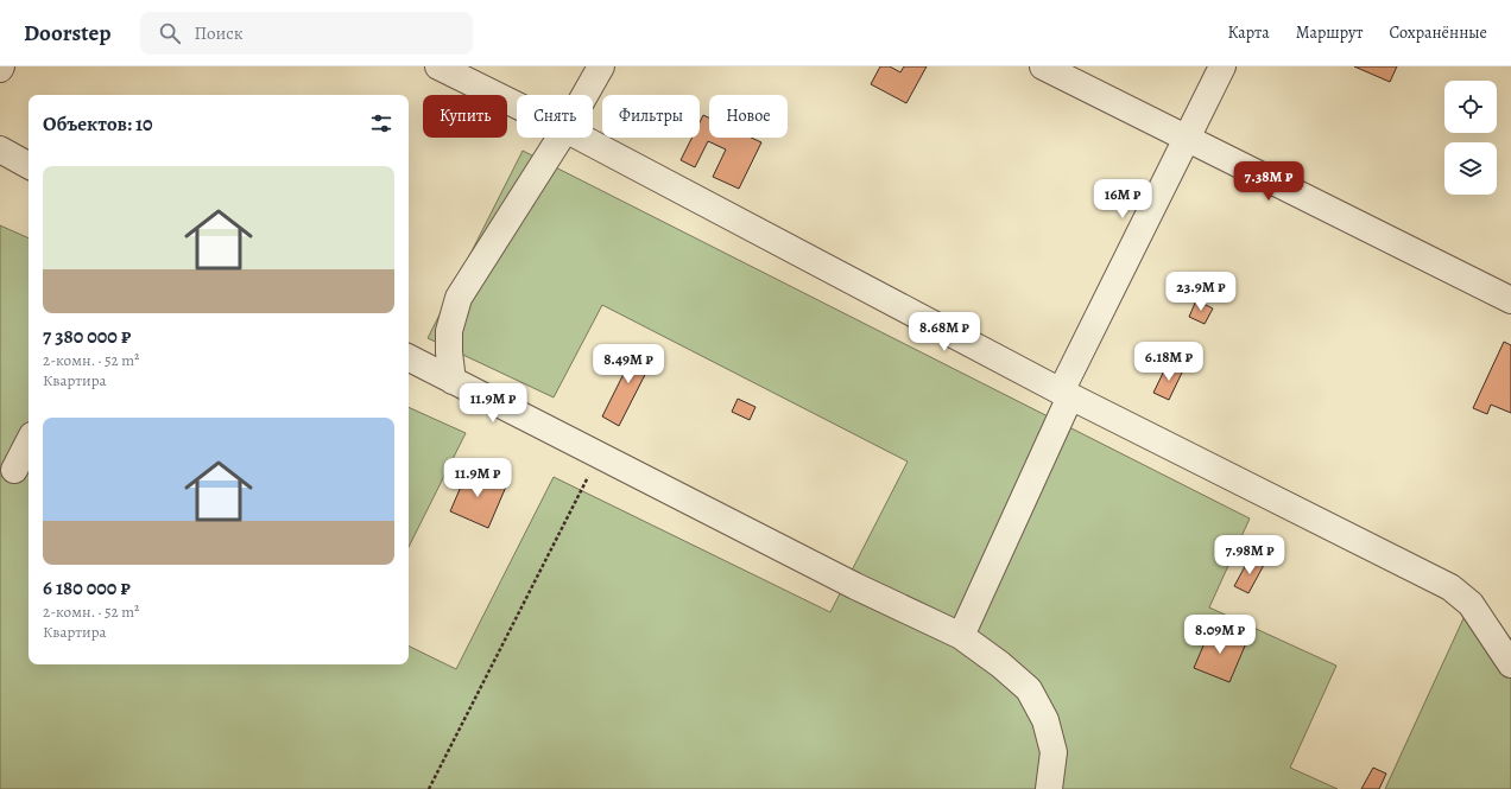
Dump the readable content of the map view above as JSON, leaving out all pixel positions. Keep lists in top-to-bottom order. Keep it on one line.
{"page":{"header":"Doorstep","search":"Поиск","nav":["Карта","Маршрут","Сохранённые"],"chip":["Купить","Снять","Фильтры","Новое"],"heading":"Объектов: 10","list":[{"name":"7 380 000 ₽","note":"2-комн. · 52 m² · Квартира"},{"name":"6 180 000 ₽","note":"2-комн. · 52 m² · Квартира"}],"price":["7.38M ₽","16M ₽","23.9M ₽","8.68M ₽","6.18M ₽","8.49M ₽","11.9M ₽","11.9M ₽","7.98M ₽","8.09M ₽"]}}
